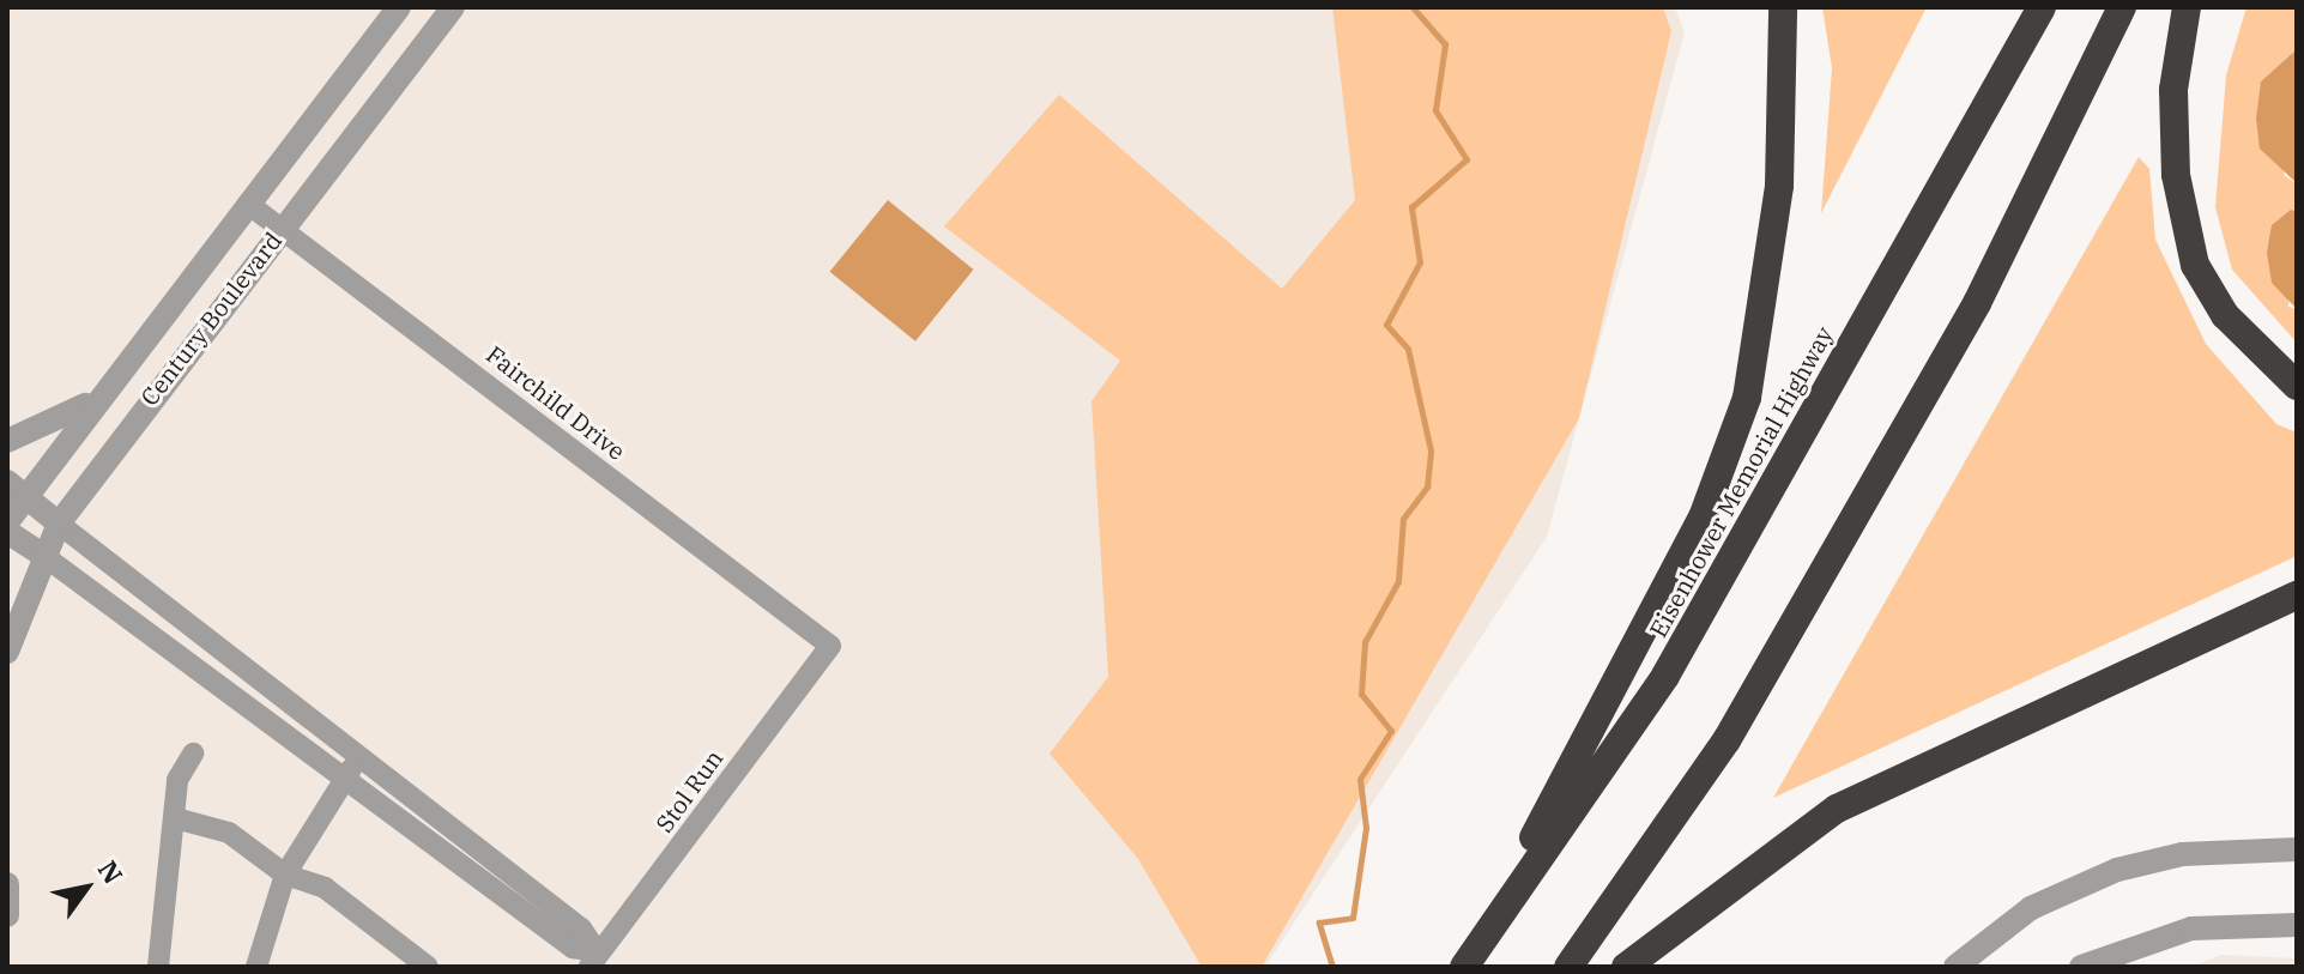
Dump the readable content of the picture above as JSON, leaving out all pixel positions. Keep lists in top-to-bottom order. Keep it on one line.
{"streets":{"highway":["Eisenhower Memorial Highway"],"street":["Century Boulevard","Fairchild Drive","Stol Run"]},"crossings":[["Century Boulevard","Fairchild Drive"],["Fairchild Drive","Stol Run"]],"north":"top right"}
